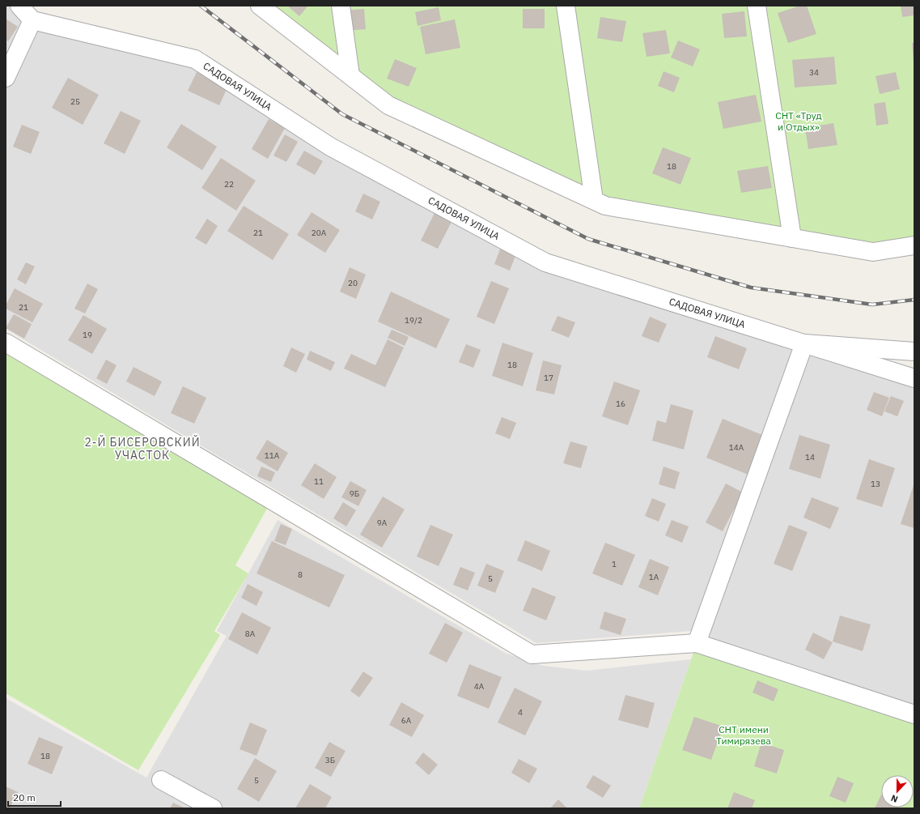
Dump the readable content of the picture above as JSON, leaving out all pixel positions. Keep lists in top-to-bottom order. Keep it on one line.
{"streets":{"street":["САДОВАЯ УЛИЦА"]},"districts":["2-Й БИСЕРОВСКИЙ УЧАСТОК"],"parks":["СНТ «Труд и Отдых»","СНТ имени Тимирязева"],"house_numbers":["34","25","18","22","21","20А","20","21","19/2","19","18","17","16","14А","11А","14","11","13","9Б","9А","1","8","1А","5","8А","4А","4","6А","18","3Б","5"],"scale_bar":"20 m","north":"bottom"}
